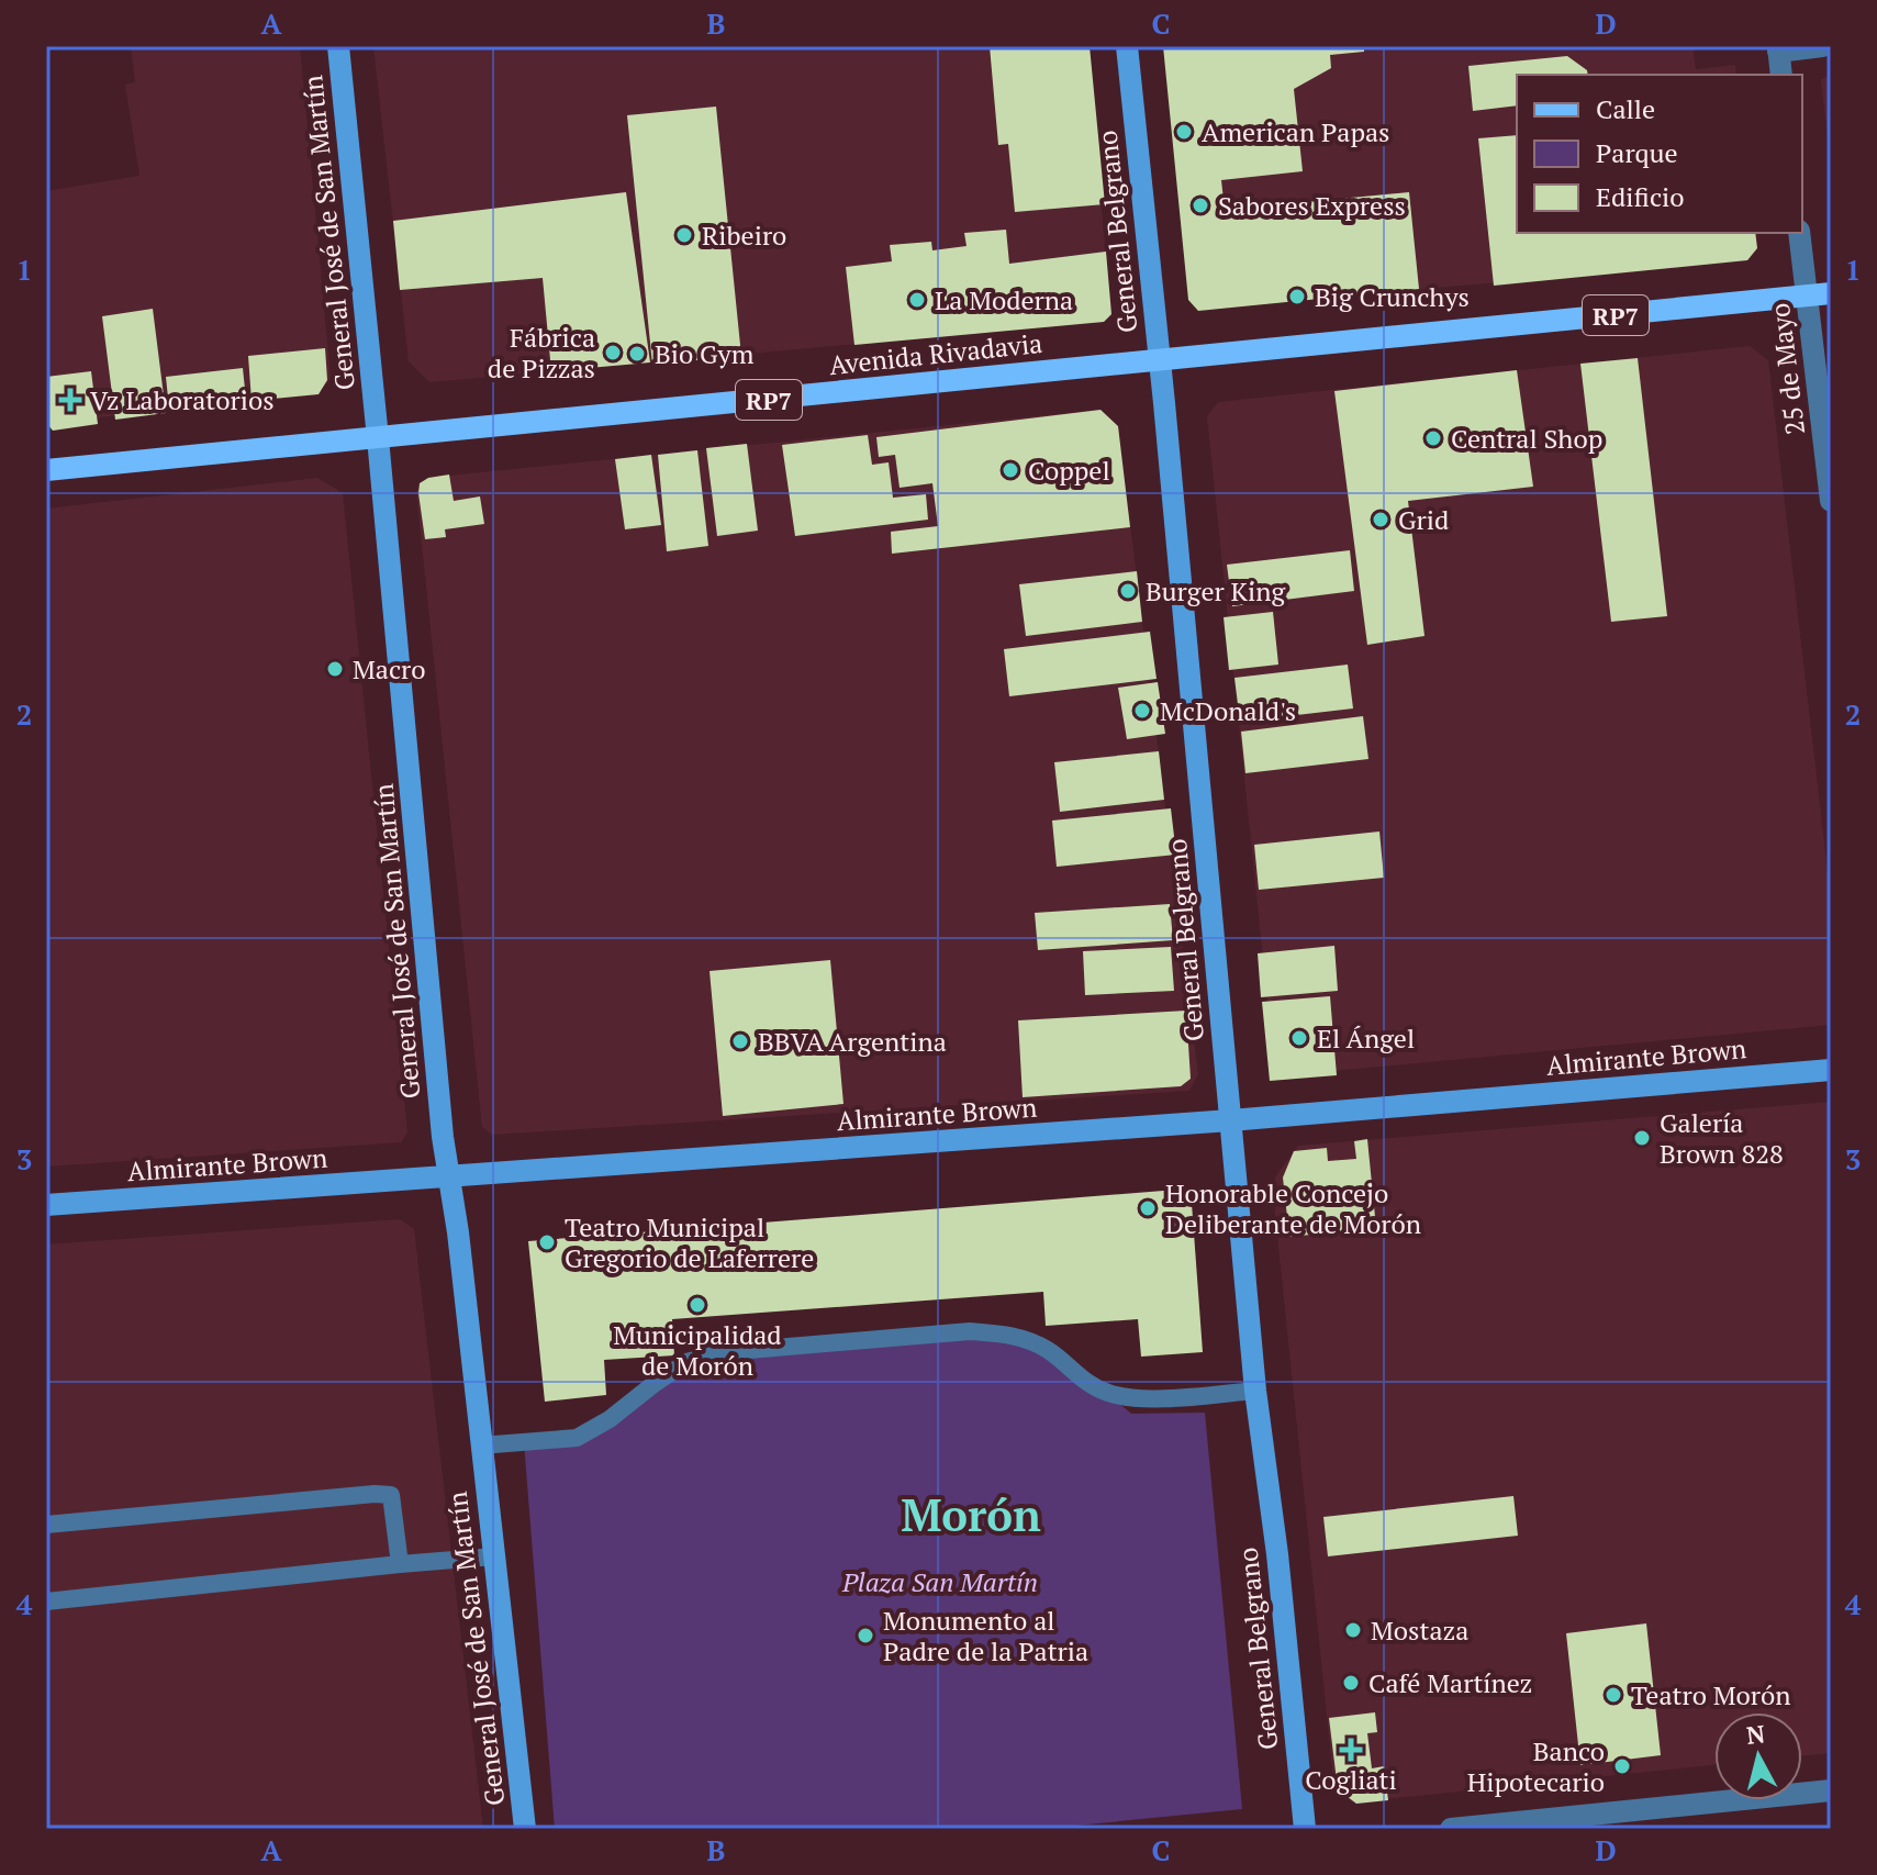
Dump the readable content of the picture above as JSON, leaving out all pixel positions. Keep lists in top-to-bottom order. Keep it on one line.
{"streets":{"main road":["RP7","Avenida Rivadavia"],"street":["General Belgrano","General José de San Martín","25 de Mayo","Almirante Brown"]},"crossings":[["General Belgrano","Avenida Rivadavia"],["General Belgrano","Almirante Brown"],["General José de San Martín","Avenida Rivadavia"],["General José de San Martín","Almirante Brown"],["Avenida Rivadavia","25 de Mayo"]],"districts":["Morón"],"parks":["Plaza San Martín"],"places":{"other":["American Papas","Sabores Express","Ribeiro","Big Crunchys","La Moderna","Fábrica de Pizzas","Bio Gym","Central Shop","Coppel","Grid","Burger King","Macro","McDonald's","El Ángel","BBVA Argentina","Galería Brown 828","Honorable Concejo Deliberante de Morón","Teatro Municipal Gregorio de Laferrere","Municipalidad de Morón","Mostaza","Monumento al Padre de la Patria","Café Martínez","Teatro Morón","Banco Hipotecario"],"health":["Vz Laboratorios","Cogliati"]},"legend":["Calle","Parque","Edificio"],"north":"top","grid":{"columns":["A","B","C","D"],"rows":["1","2","3","4"]}}
